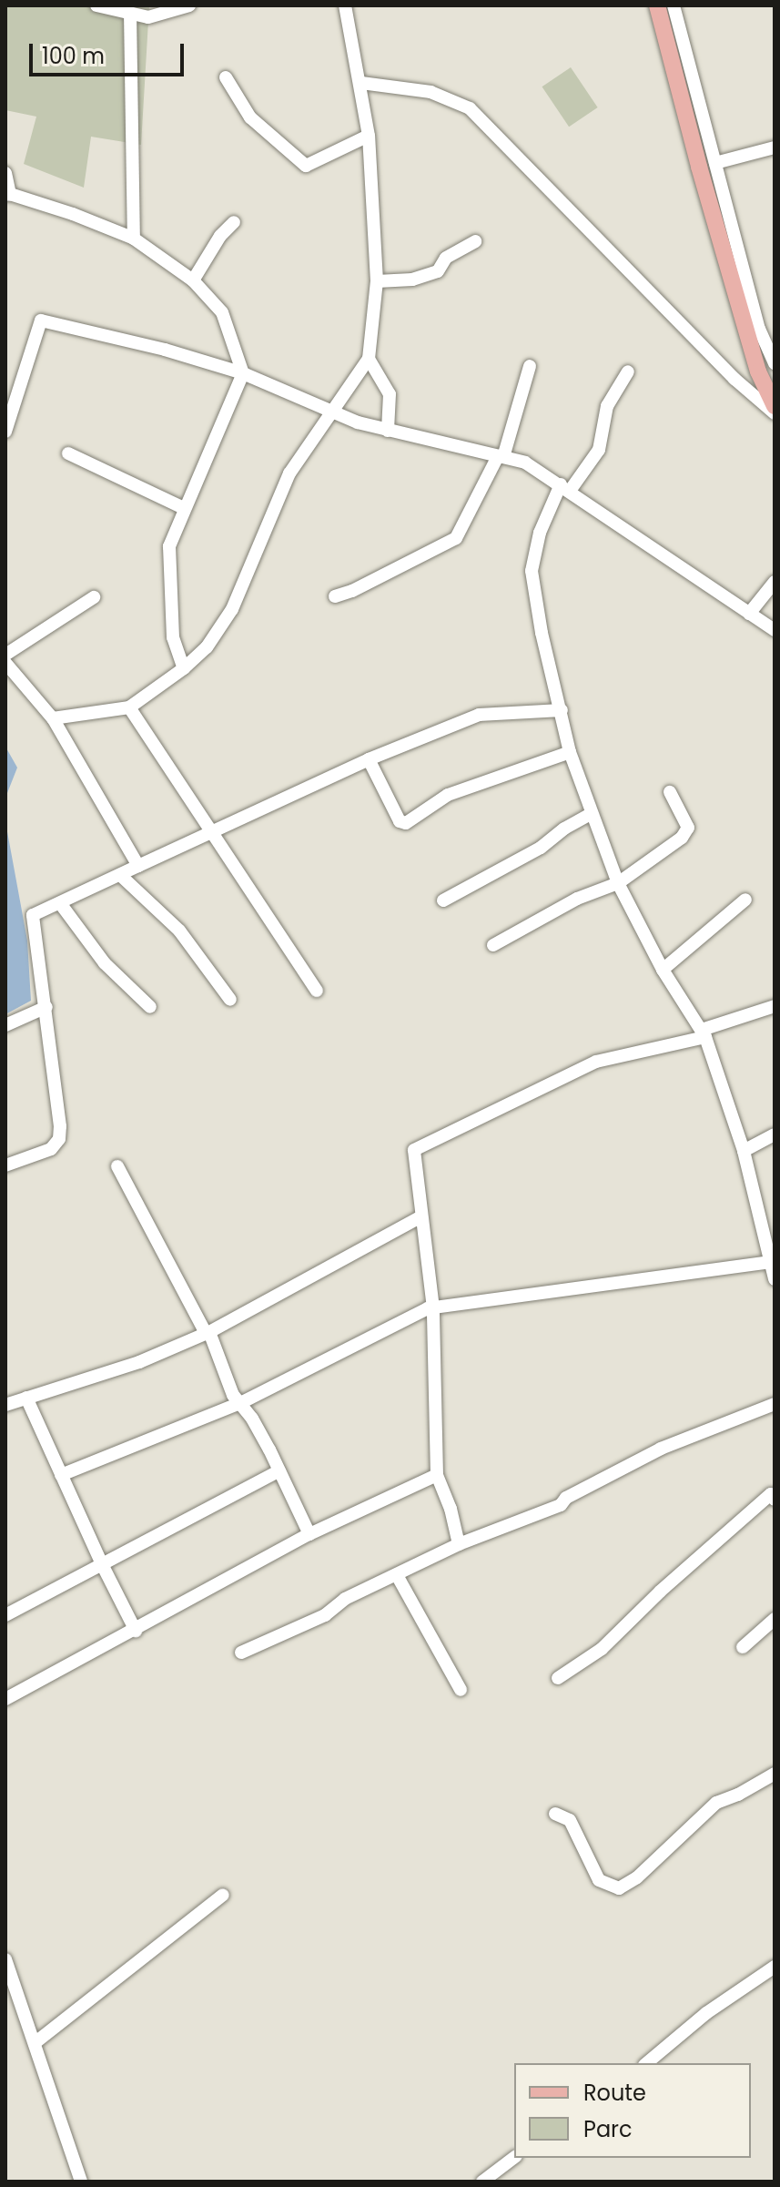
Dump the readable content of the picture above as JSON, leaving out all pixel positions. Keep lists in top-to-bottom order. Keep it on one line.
{"legend":["Route","Parc"],"scale_bar":"100 m"}
